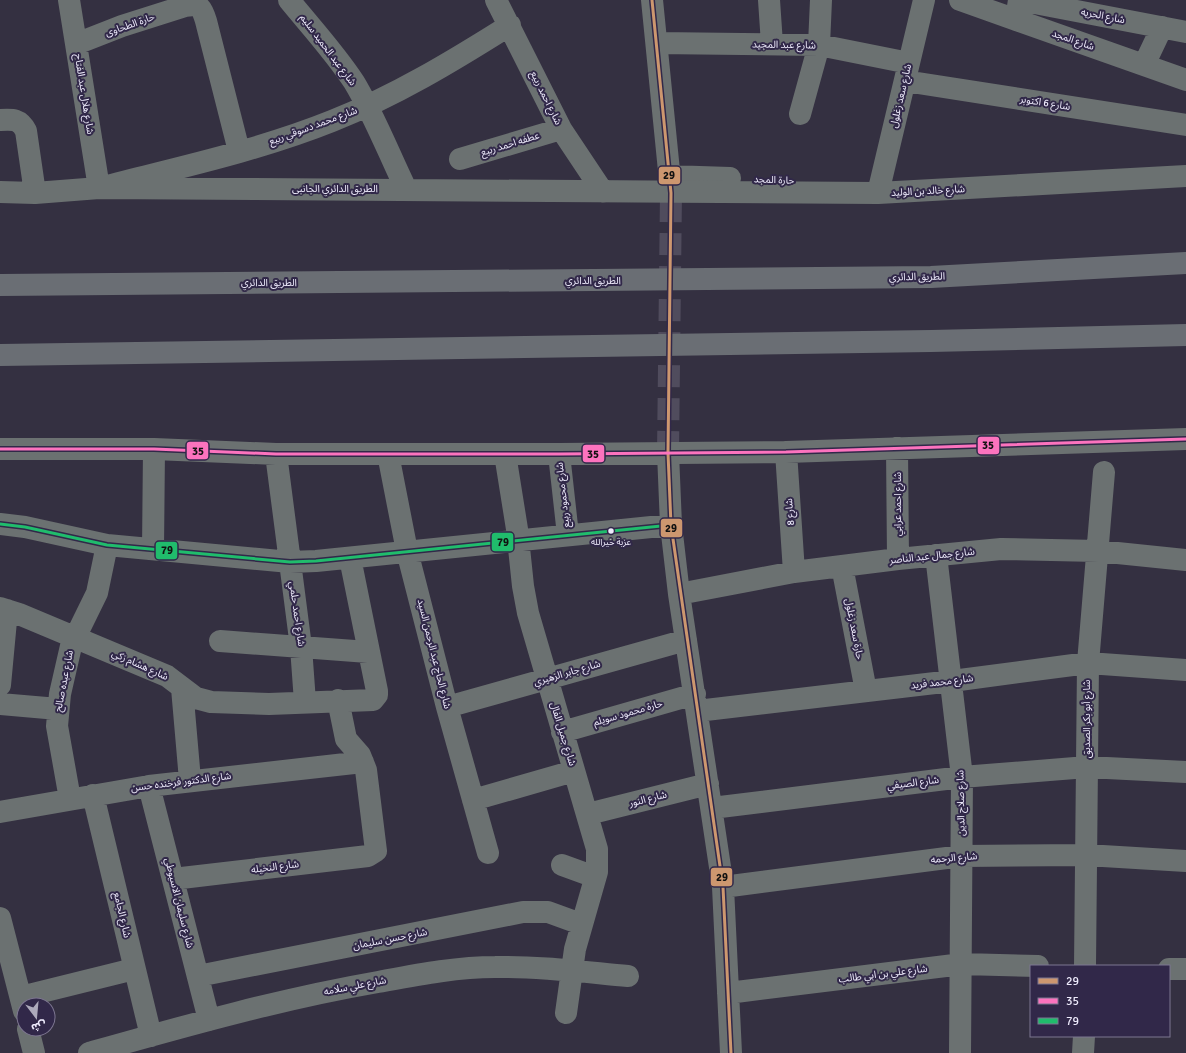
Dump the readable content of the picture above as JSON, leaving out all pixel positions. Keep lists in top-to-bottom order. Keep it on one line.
{"streets":{"highway":["الطريق الدائري"],"street":["شارع الحريه","حارة الطحاوى","شارع المجد","شارع عبد المجيد","شارع عبد الحميد سليم","شارع هلال عبد الفتاح","شارع سعد زغلول","شارع احمد ربيع","شارع 6 اكتوبر","شارع محمد دسوقي ربيع","عطفه احمد ربيع","الطريق الدائري الجانبى","شارع خالد بن الوليد","شارع محمود ربيع","شارع احمد عرابي","شارع 8","شارع جمال عبد الناصر","شارع احمد حلمي","حارة سعد زغلول","شارع الحاج عبد الرحمن السيد","شارع هشام زكي","شارع جابر الزهيري","شارع عبده صالح","شارع محمد فريد","حارة محمود سويلم","شارع أبو بكر الصديق","شارع جميل الفال","شارع الدكتور فرخنده حسن","شارع الصيفي","شارع النور","شارع صلاح الدين","شارع الرحمه","شارع النخيله","شارع سليمان الاسيوطي","شارع الجامع","شارع حسن سليمان","شارع علي بن ابي طالب","شارع علي سلامه"]},"crossings":[["شارع الحريه","شارع المجد"],["حارة الطحاوى","شارع هلال عبد الفتاح"],["حارة الطحاوى","شارع محمد دسوقي ربيع"],["شارع عبد المجيد","شارع سعد زغلول"],["شارع عبد المجيد","شارع 6 اكتوبر"],["شارع عبد الحميد سليم","شارع محمد دسوقي ربيع"],["شارع عبد الحميد سليم","الطريق الدائري الجانبى"],["شارع هلال عبد الفتاح","شارع محمد دسوقي ربيع"],["شارع هلال عبد الفتاح","الطريق الدائري الجانبى"],["شارع سعد زغلول","شارع 6 اكتوبر"],["شارع سعد زغلول","شارع خالد بن الوليد"],["شارع احمد ربيع","شارع محمد دسوقي ربيع"],["شارع احمد ربيع","عطفه احمد ربيع"],["شارع احمد ربيع","الطريق الدائري الجانبى"],["شارع محمد دسوقي ربيع","الطريق الدائري الجانبى"],["الطريق الدائري الجانبى","شارع خالد بن الوليد"],["شارع احمد عرابي","شارع جمال عبد الناصر"],["شارع 8","شارع جمال عبد الناصر"],["شارع جمال عبد الناصر","حارة سعد زغلول"],["شارع جمال عبد الناصر","شارع أبو بكر الصديق"],["شارع جمال عبد الناصر","شارع صلاح الدين"],["شارع احمد حلمي","شارع هشام زكي"],["حارة سعد زغلول","شارع محمد فريد"],["شارع الحاج عبد الرحمن السيد","شارع جابر الزهيري"],["شارع هشام زكي","شارع عبده صالح"],["شارع جابر الزهيري","شارع جميل الفال"],["شارع عبده صالح","شارع الدكتور فرخنده حسن"],["شارع محمد فريد","حارة محمود سويلم"],["شارع محمد فريد","شارع أبو بكر الصديق"],["شارع محمد فريد","شارع صلاح الدين"],["حارة محمود سويلم","شارع جميل الفال"],["شارع أبو بكر الصديق","شارع الصيفي"],["شارع أبو بكر الصديق","شارع الرحمه"],["شارع جميل الفال","شارع النور"],["شارع جميل الفال","شارع حسن سليمان"],["شارع جميل الفال","شارع علي سلامه"],["شارع الدكتور فرخنده حسن","شارع النخيله"],["شارع الدكتور فرخنده حسن","شارع سليمان الاسيوطي"],["شارع الدكتور فرخنده حسن","شارع الجامع"],["شارع الصيفي","شارع صلاح الدين"],["شارع صلاح الدين","شارع الرحمه"],["شارع صلاح الدين","شارع علي بن ابي طالب"],["شارع النخيله","شارع سليمان الاسيوطي"],["شارع سليمان الاسيوطي","شارع حسن سليمان"],["شارع سليمان الاسيوطي","شارع علي سلامه"],["شارع الجامع","شارع علي سلامه"]],"places":["عزبة خيرالله"],"lines":["transit line 29","transit line 35","transit line 79"],"legend":["29","35","79"],"north":"bottom"}
